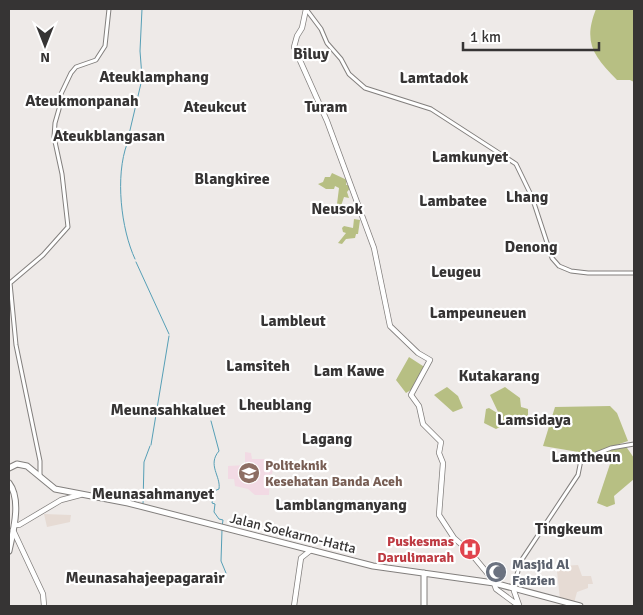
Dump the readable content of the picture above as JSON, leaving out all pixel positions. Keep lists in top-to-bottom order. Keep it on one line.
{"streets":{"highway":["Jalan Soekarno-Hatta"]},"districts":["Biluy","Ateuklamphang","Lamtadok","Ateukmonpanah","Ateukcut","Turam","Ateukblangasan","Lamkunyet","Blangkiree","Lhang","Lambatee","Neusok","Denong","Leugeu","Lampeuneuen","Lambleut","Lamsiteh","Lam Kawe","Kutakarang","Lheublang","Meunasahkaluet","Lamsidaya","Lagang","Lamtheun","Meunasahmanyet","Lamblangmanyang","Tingkeum","Meunasahajeepagarair"],"places":{"school or university":["Politeknik Kesehatan Banda Aceh"],"hospital":["Puskesmas Darulimarah"],"mosque":["Masjid Al Faizien"]},"scale_bar":"1 km","north":"bottom"}
